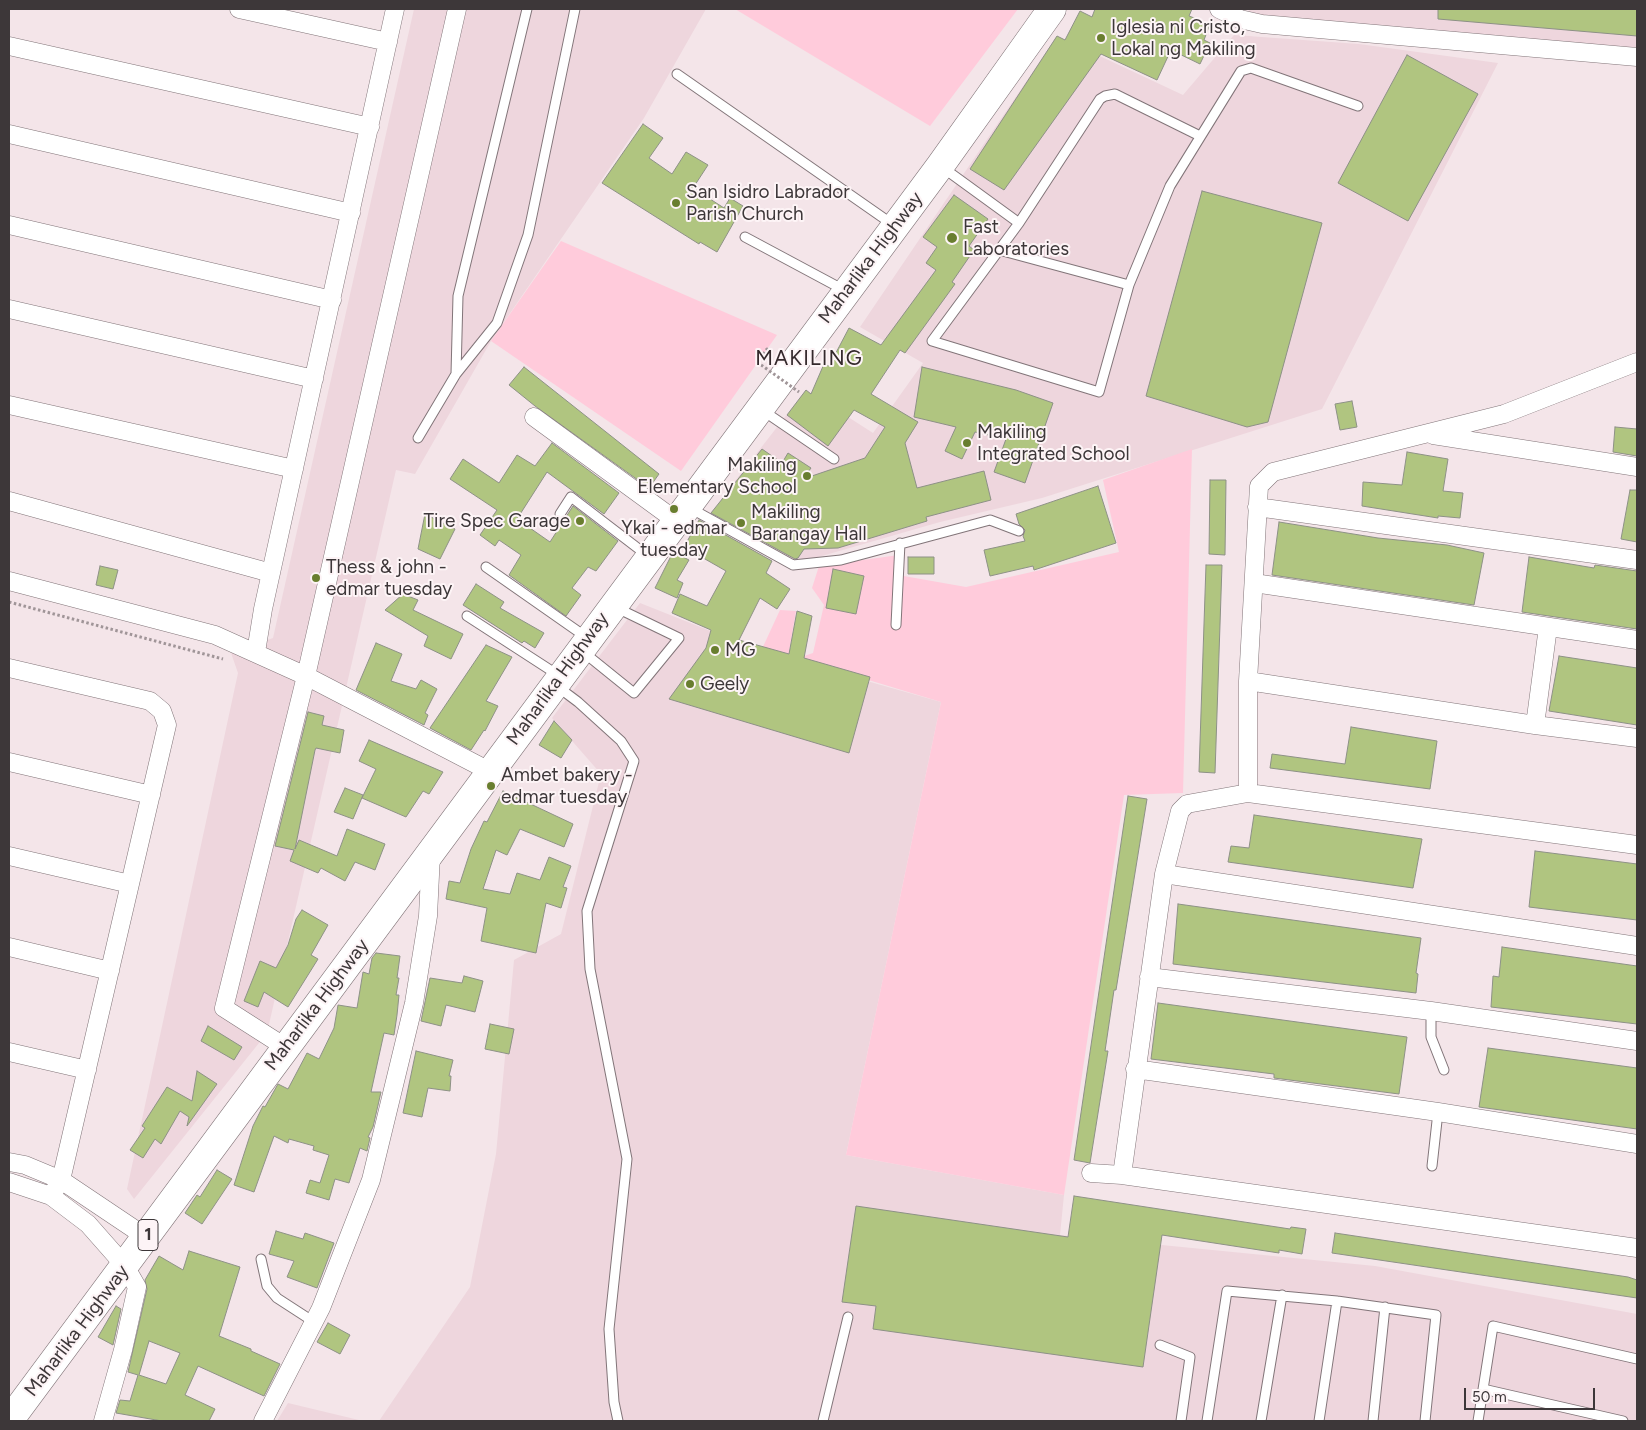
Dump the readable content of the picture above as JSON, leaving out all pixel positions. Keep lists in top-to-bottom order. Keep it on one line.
{"streets":{"highway":["Maharlika Highway","1"]},"districts":["MAKILING"],"places":["Iglesia ni Cristo, Lokal ng Makiling","San Isidro Labrador Parish Church","Fast Laboratories","Makiling Integrated School","Makiling Elementary School","Ykai - edmar tuesday","Tire Spec Garage","Makiling Barangay Hall","Thess & john - edmar tuesday","MG","Geely","Ambet bakery - edmar tuesday"],"scale_bar":"50 m"}
